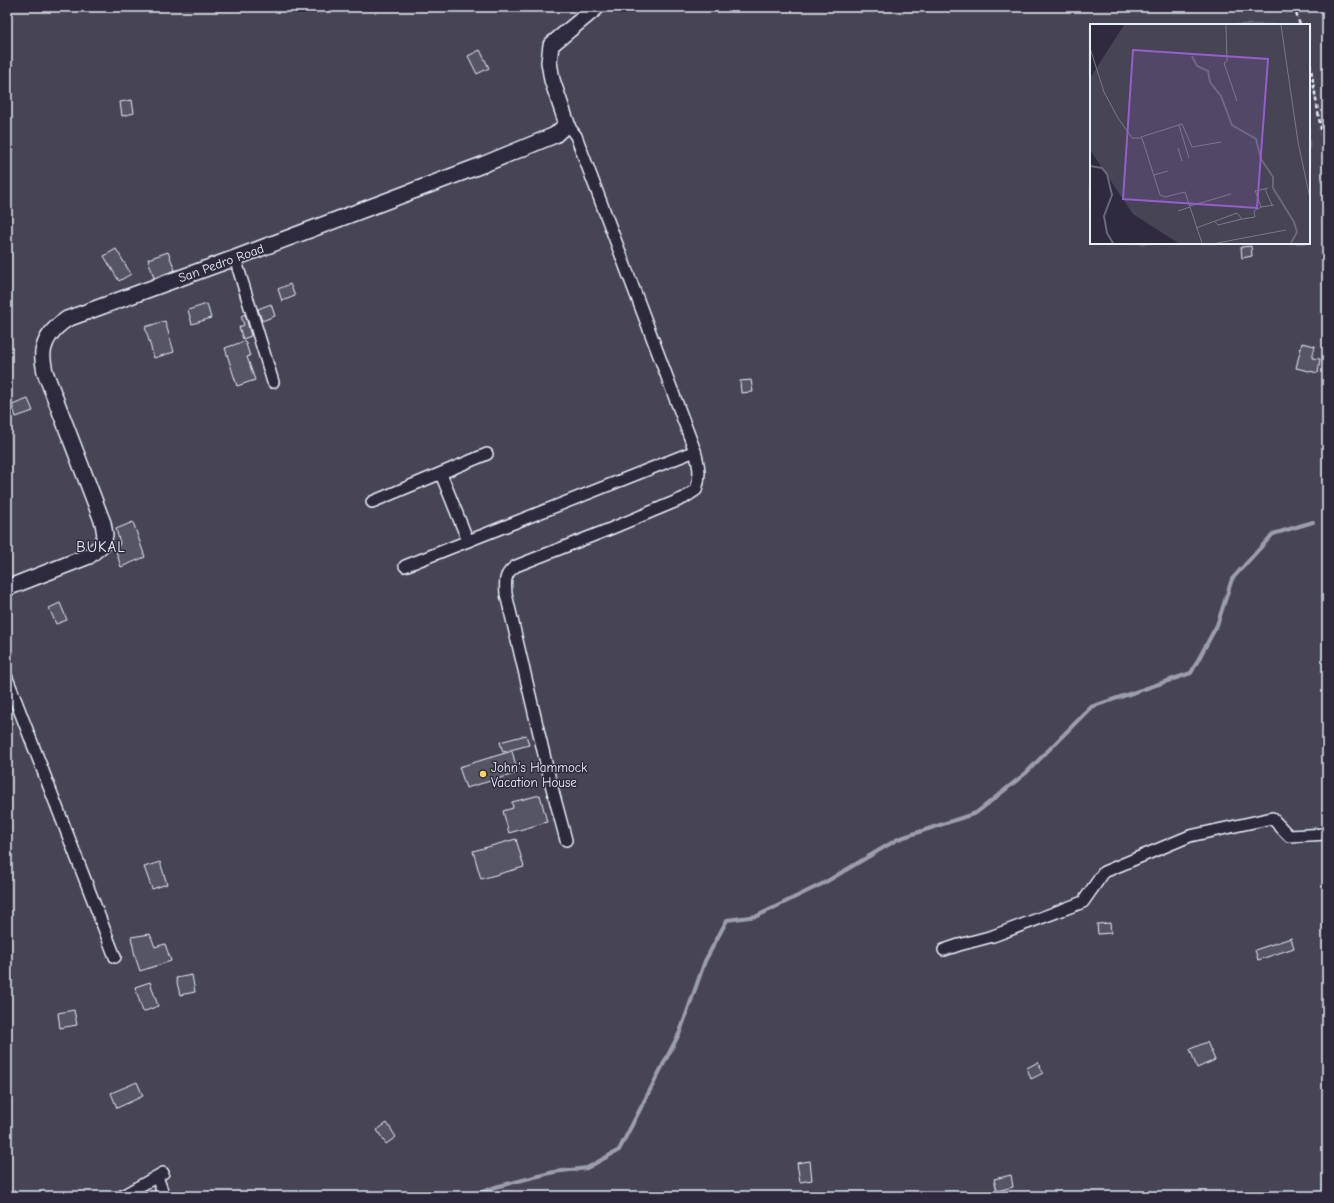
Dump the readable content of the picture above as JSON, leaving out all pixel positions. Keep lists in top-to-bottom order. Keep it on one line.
{"streets":{"street":["San Pedro Road"]},"districts":["BUKAL"],"places":["John's Hammock Vacation House"]}
